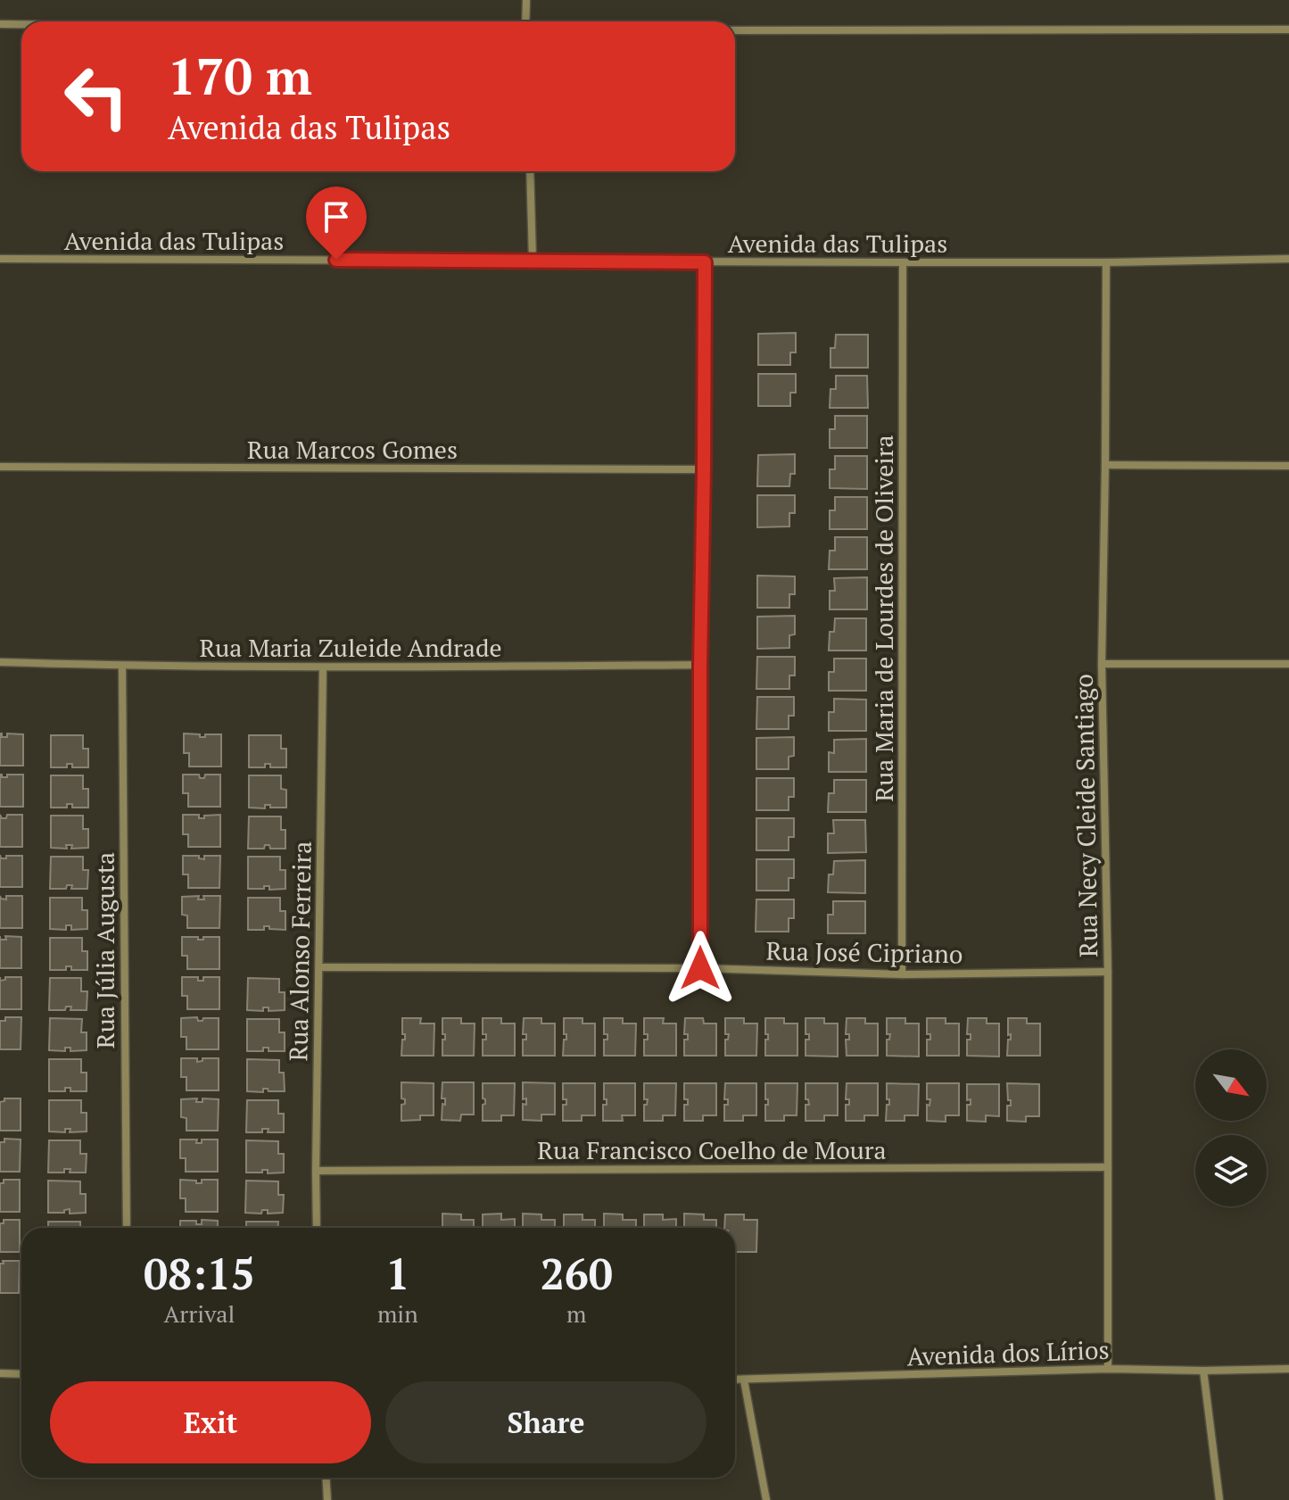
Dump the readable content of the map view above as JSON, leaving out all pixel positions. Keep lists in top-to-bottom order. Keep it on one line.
{"streets":{"street":["Avenida das Tulipas","Rua Marcos Gomes","Rua Maria de Lourdes de Oliveira","Rua Maria Zuleide Andrade","Rua Necy Cleide Santiago","Rua Júlia Augusta","Rua Alonso Ferreira","Rua José Cipriano","Rua Francisco Coelho de Moura","Avenida dos Lírios"]},"crossings":[["Avenida das Tulipas","Rua Maria de Lourdes de Oliveira"],["Avenida das Tulipas","Rua Necy Cleide Santiago"],["Rua Maria de Lourdes de Oliveira","Rua José Cipriano"],["Rua Maria Zuleide Andrade","Rua Júlia Augusta"],["Rua Maria Zuleide Andrade","Rua Alonso Ferreira"],["Rua Necy Cleide Santiago","Rua José Cipriano"],["Rua Necy Cleide Santiago","Rua Francisco Coelho de Moura"],["Rua Necy Cleide Santiago","Avenida dos Lírios"],["Rua Alonso Ferreira","Rua José Cipriano"],["Rua Alonso Ferreira","Rua Francisco Coelho de Moura"]],"north":"bottom right","page":{"turn":["170 m","Avenida das Tulipas"],"eta":["08:15","Arrival","1","min","260","m"],"buttons":["Exit","Share"]}}
